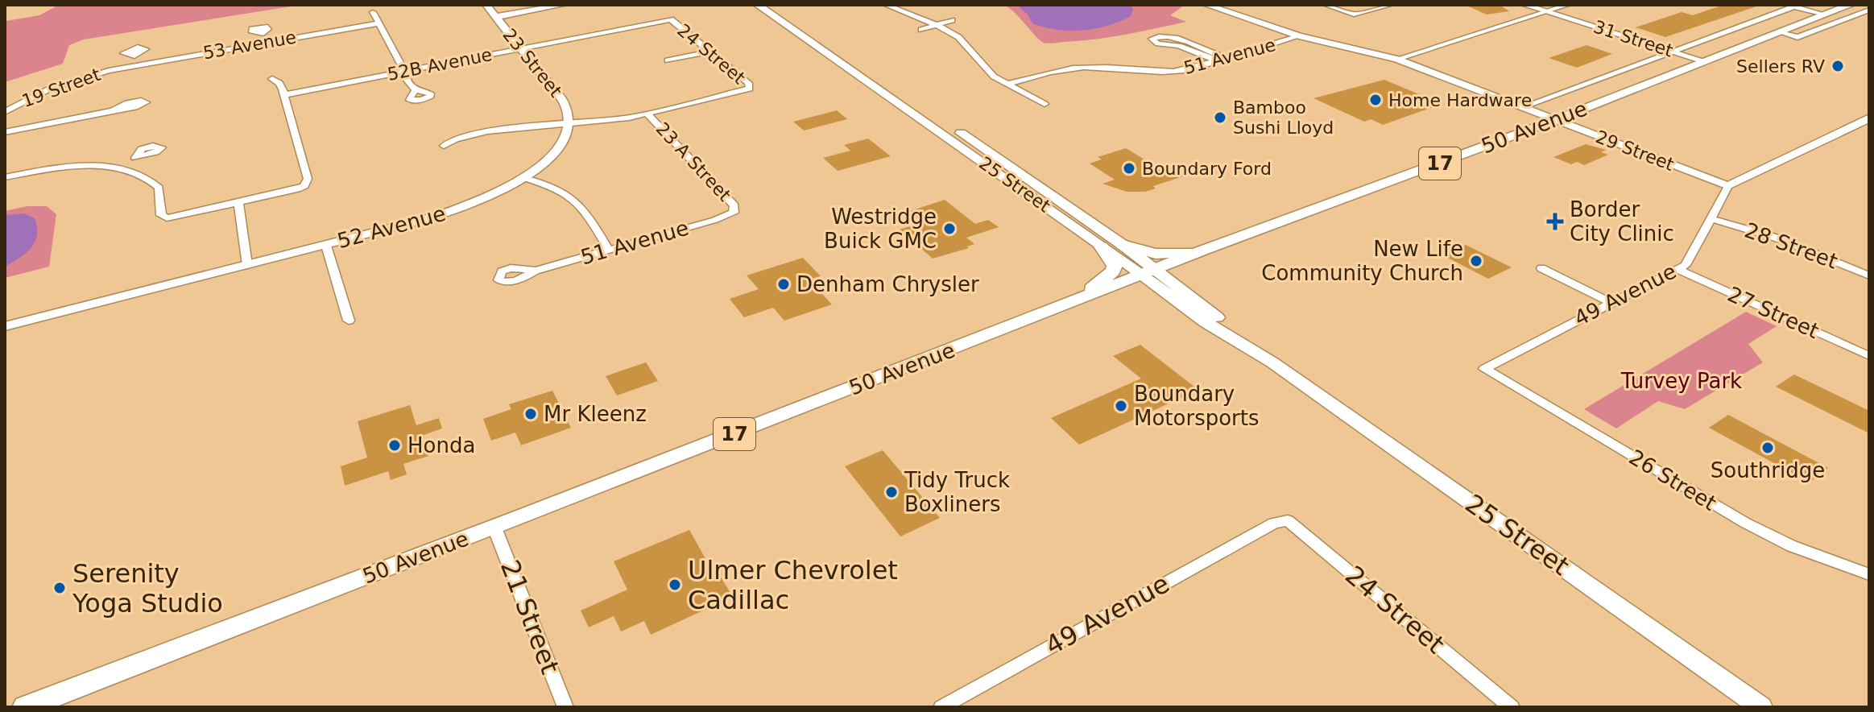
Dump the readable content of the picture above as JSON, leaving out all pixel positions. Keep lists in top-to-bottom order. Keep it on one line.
{"streets":{"main road":["50 Avenue","17","25 Street"],"street":["31 Street","53 Avenue","24 Street","51 Avenue","23 Street","52B Avenue","19 Street","29 Street","23 A Street","52 Avenue","28 Street","49 Avenue","27 Street","26 Street","21 Street"]},"crossings":[["31 Street","50 Avenue"],["53 Avenue","19 Street"],["24 Street","52B Avenue"],["24 Street","23 A Street"],["24 Street","49 Avenue"],["51 Avenue","23 A Street"],["23 Street","52B Avenue"],["23 Street","52 Avenue"],["50 Avenue","29 Street"],["50 Avenue","25 Street"],["50 Avenue","21 Street"],["29 Street","49 Avenue"],["28 Street","49 Avenue"],["49 Avenue","27 Street"],["49 Avenue","26 Street"]],"parks":["Turvey Park"],"places":{"other":["Sellers RV","Home Hardware","Bamboo Sushi Lloyd","Boundary Ford","Westridge Buick GMC","New Life Community Church","Denham Chrysler","Boundary Motorsports","Mr Kleenz","Honda","Southridge","Tidy Truck Boxliners","Ulmer Chevrolet Cadillac","Serenity Yoga Studio"],"health":["Border City Clinic"]}}
